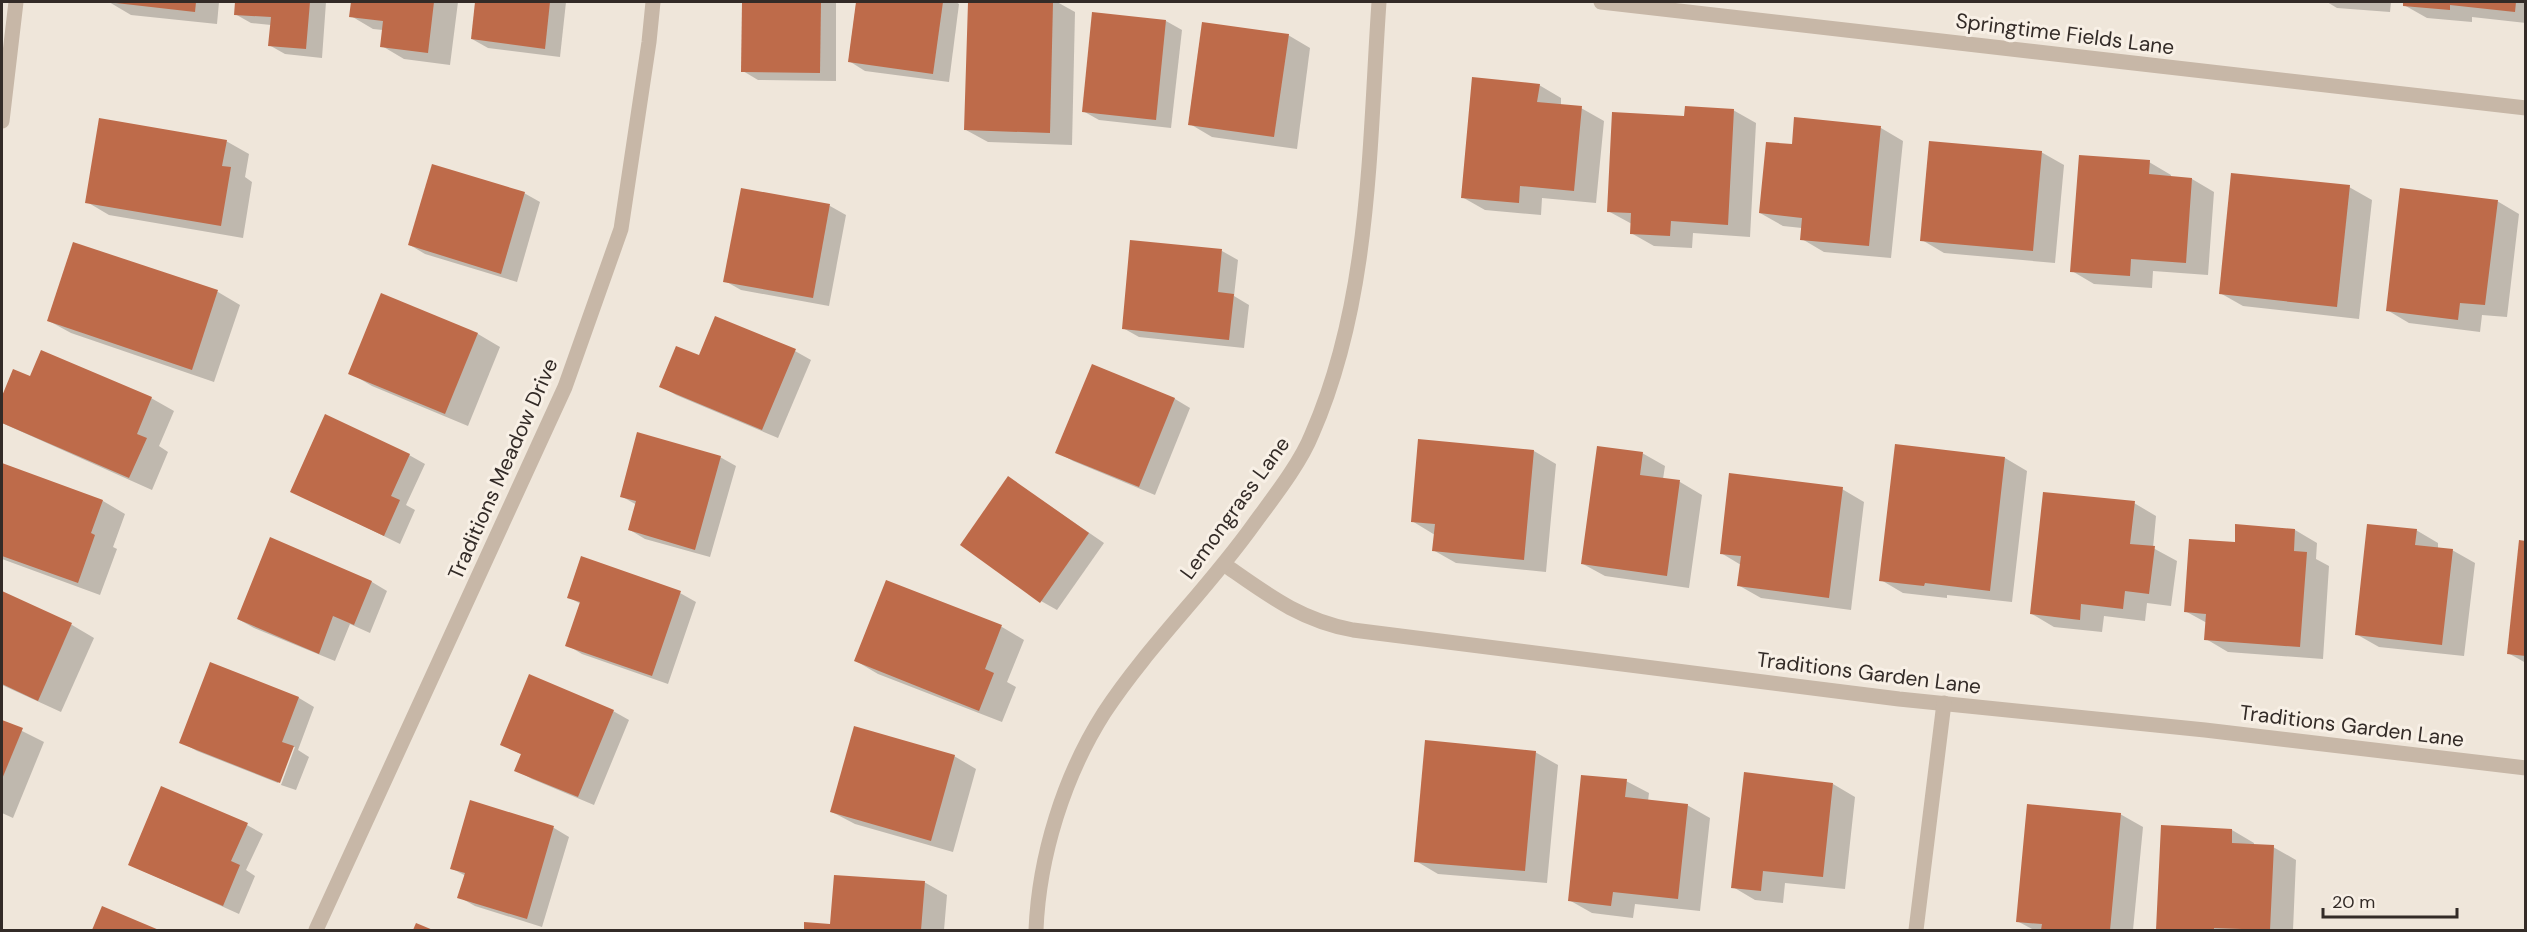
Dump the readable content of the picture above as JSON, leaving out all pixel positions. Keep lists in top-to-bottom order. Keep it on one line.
{"streets":{"street":["Springtime Fields Lane","Traditions Meadow Drive","Lemongrass Lane","Traditions Garden Lane"]},"crossings":[["Lemongrass Lane","Traditions Garden Lane"]],"scale_bar":"20 m"}
